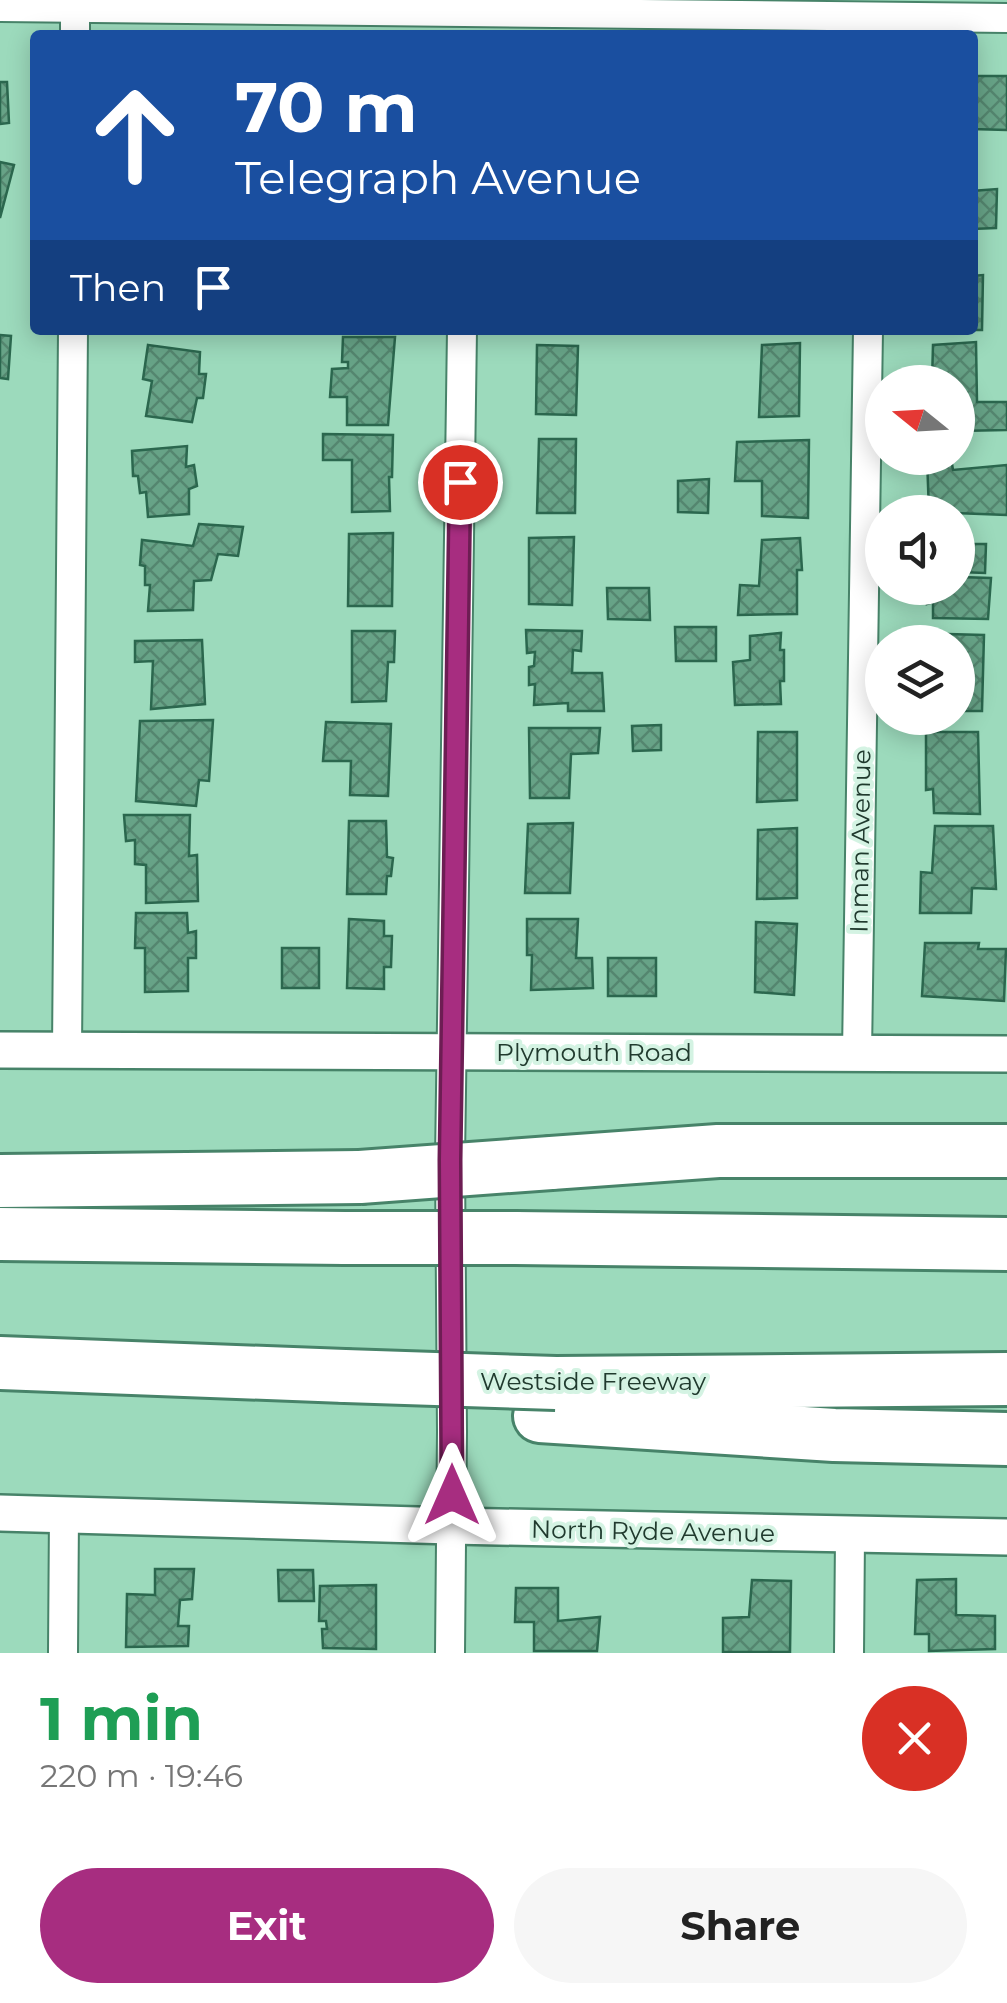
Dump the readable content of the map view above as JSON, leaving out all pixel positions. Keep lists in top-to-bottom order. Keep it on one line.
{"streets":{"highway":["Westside Freeway"],"street":["Inman Avenue","Plymouth Road","North Ryde Avenue"]},"crossings":[["Inman Avenue","Plymouth Road"]],"north":"left","page":{"turn":["70 m","Telegraph Avenue"],"then":"Then","heading":["1 min","220 m · 19:46"],"buttons":["Exit","Share"]}}
